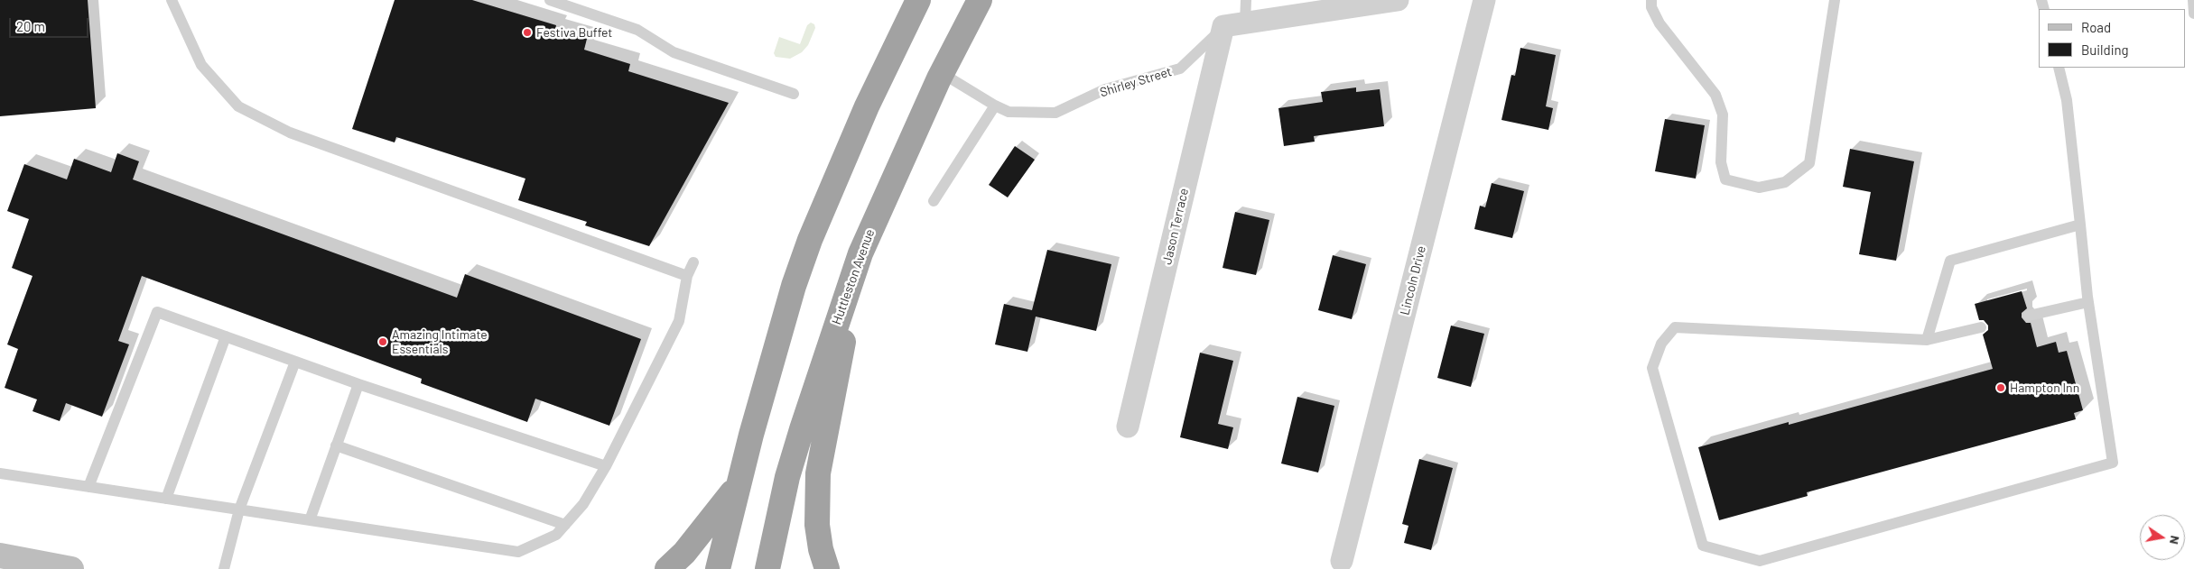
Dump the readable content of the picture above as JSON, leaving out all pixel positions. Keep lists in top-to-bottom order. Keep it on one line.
{"streets":{"highway":["Huttleston Avenue"],"street":["Jason Terrace","Lincoln Drive"],"lane":["Shirley Street"]},"crossings":[["Shirley Street","Jason Terrace"],["Shirley Street","Huttleston Avenue"]],"places":["Festiva Buffet","Amazing Intimate Essentials","Hampton Inn"],"legend":["Road","Building"],"scale_bar":"20 m","north":"right"}
